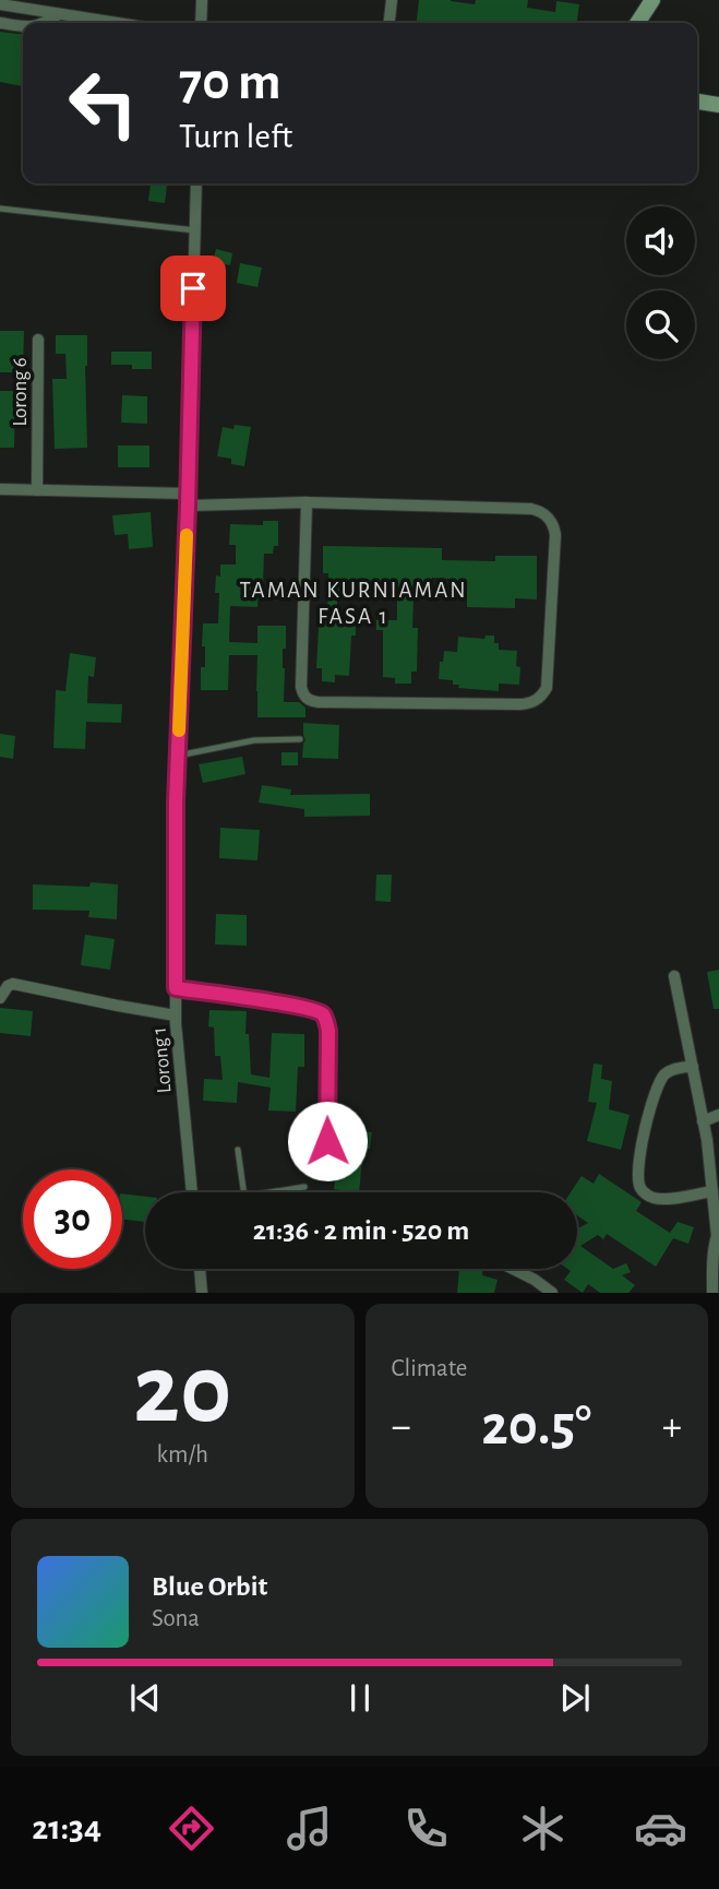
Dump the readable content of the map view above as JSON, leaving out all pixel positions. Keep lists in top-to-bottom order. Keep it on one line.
{"streets":{"street":["Lorong 6","Lorong 1"]},"districts":["TAMAN KURNIAMAN FASA 1"],"page":{"turn":["70 m","Turn left"],"limit":"30","trip":"21:36 · 2 min · 520 m","tile":[["20","km/h"],"Climate"],"heat":["−","20.5°","+"],"song":["Blue Orbit","Sona"],"tabs":"21:34"}}
